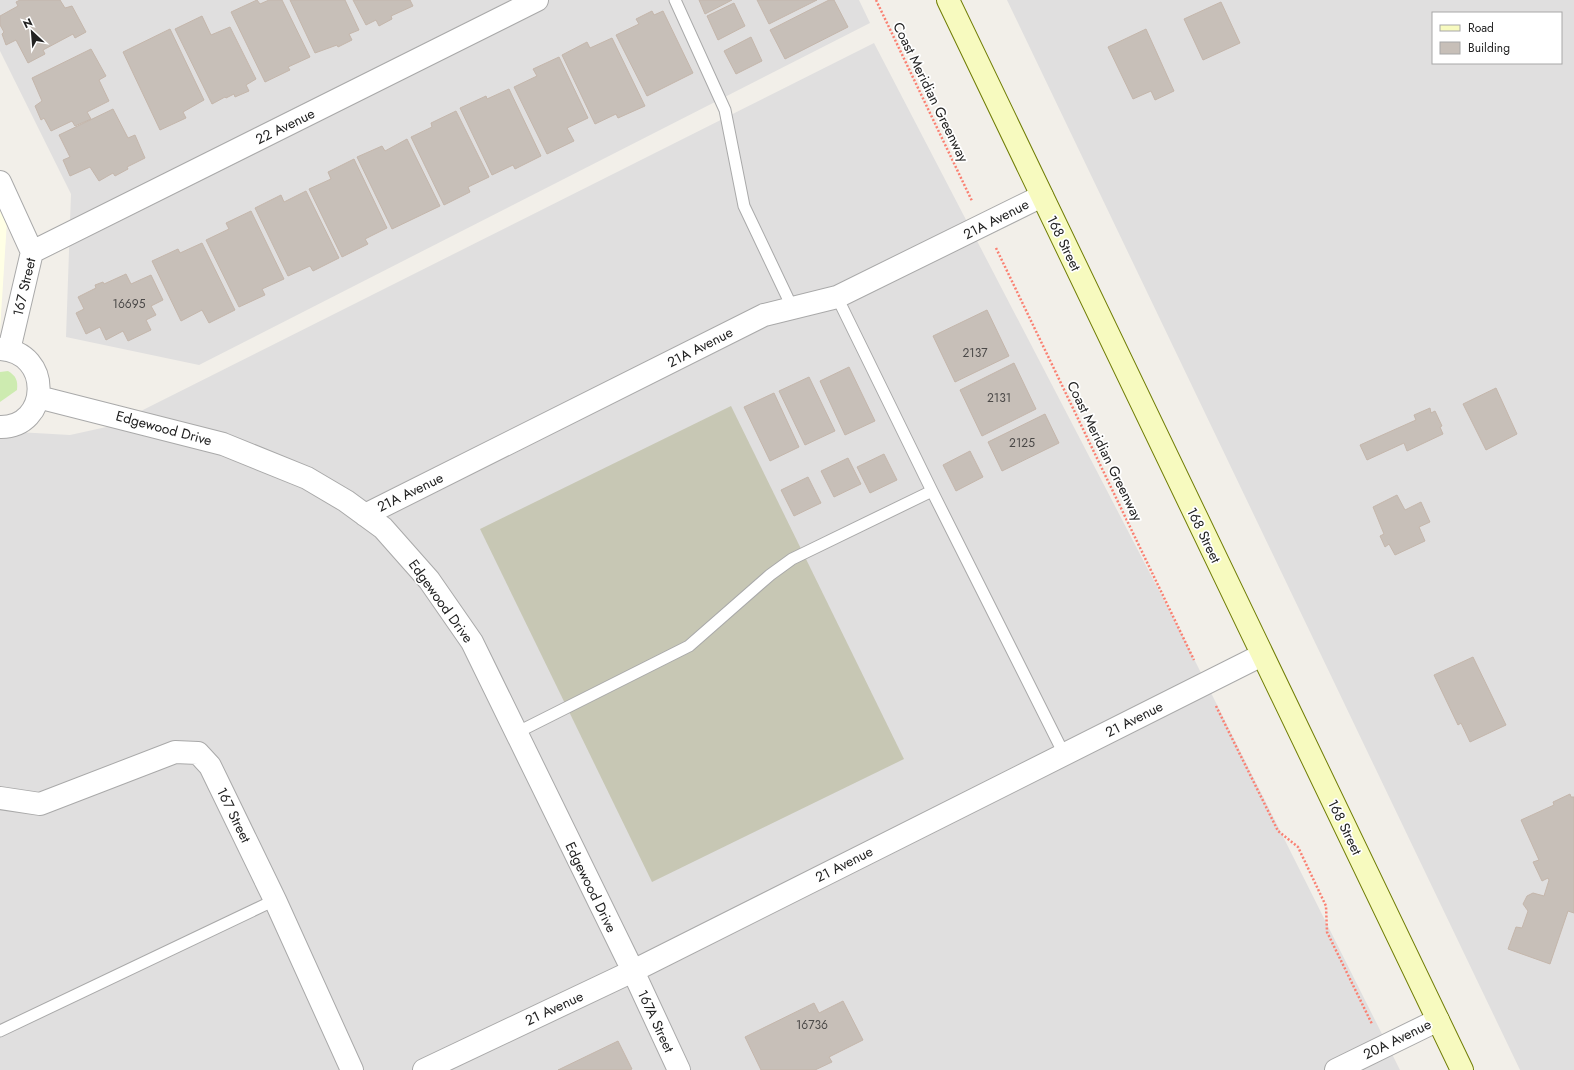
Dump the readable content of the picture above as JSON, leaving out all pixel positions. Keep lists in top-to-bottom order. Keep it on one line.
{"streets":{"main road":["168 Street"],"street":["22 Avenue","21A Avenue","167 Street","Edgewood Drive","21 Avenue","167A Street","20A Avenue"],"path":["Coast Meridian Greenway"]},"crossings":[["22 Avenue","167 Street"],["21A Avenue","168 Street"],["21A Avenue","Edgewood Drive"],["168 Street","21 Avenue"],["168 Street","20A Avenue"],["Edgewood Drive","21 Avenue"],["Edgewood Drive","167A Street"],["21 Avenue","167A Street"]],"house_numbers":["16695","2137","2131","2125","16736"],"legend":["Road","Building"],"north":"top left"}
